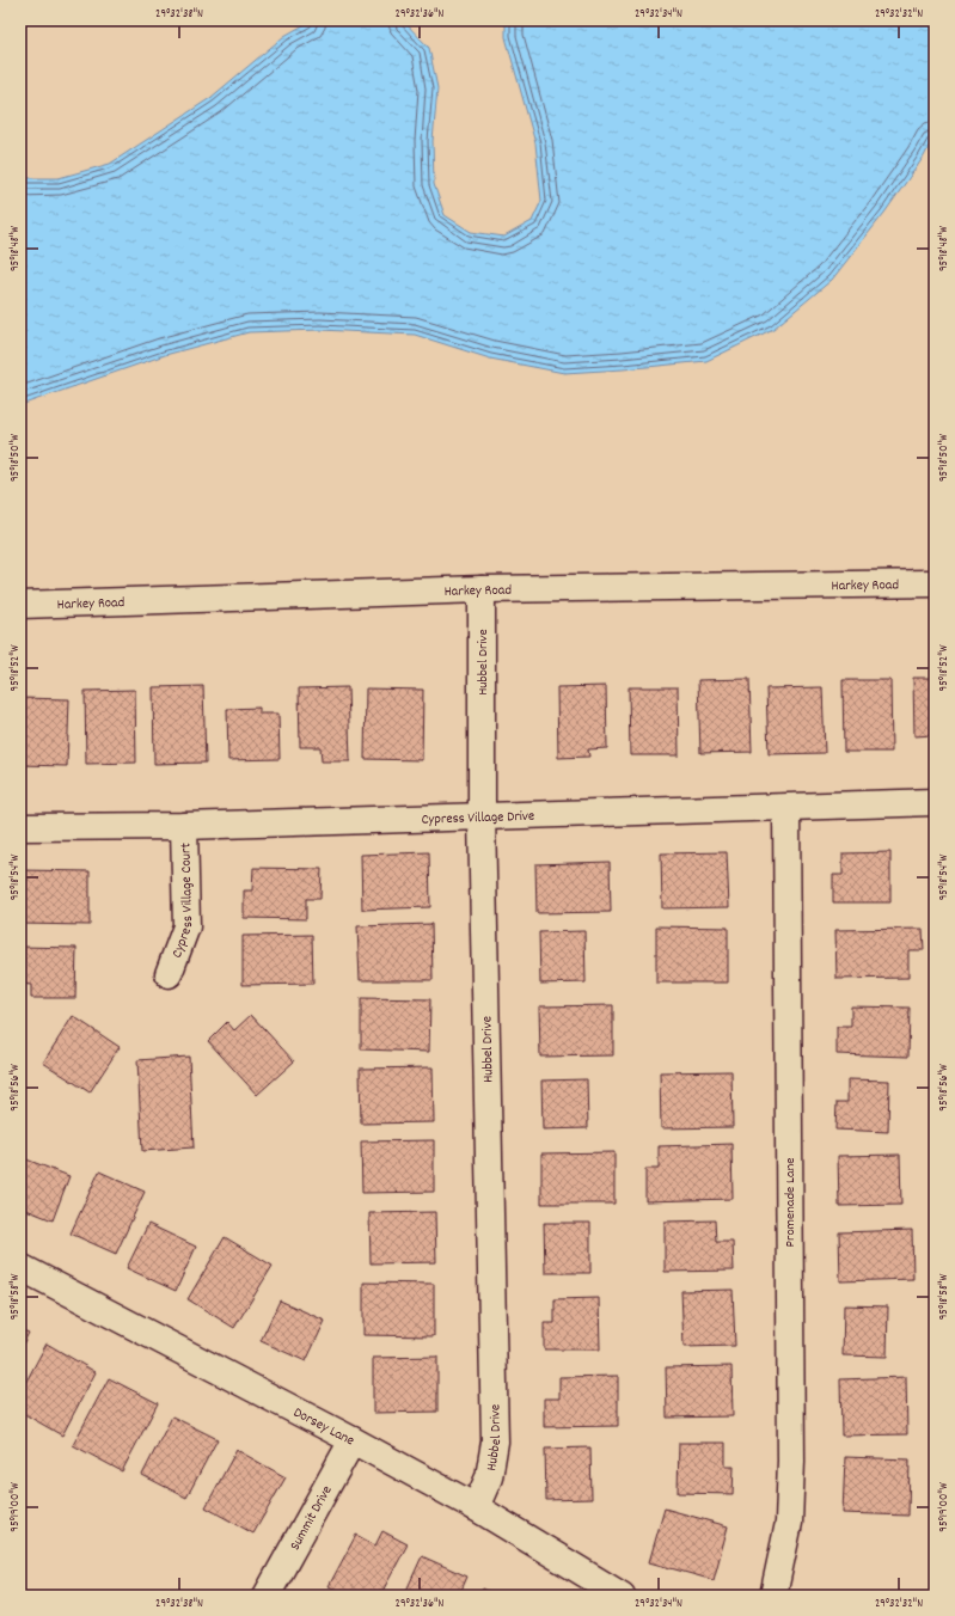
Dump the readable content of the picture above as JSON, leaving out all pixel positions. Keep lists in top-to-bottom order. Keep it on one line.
{"streets":{"street":["Harkey Road","Hubbel Drive","Cypress Village Drive","Cypress Village Court","Promenade Lane","Dorsey Lane","Summit Drive"]},"crossings":[["Harkey Road","Hubbel Drive"],["Hubbel Drive","Cypress Village Drive"],["Hubbel Drive","Dorsey Lane"],["Cypress Village Drive","Cypress Village Court"],["Cypress Village Drive","Promenade Lane"],["Dorsey Lane","Summit Drive"]],"coordinates":["29°32'38\"N","29°32'36\"N","29°32'34\"N","29°32'32\"N","95°18'48\"W","95°18'50\"W","95°18'52\"W","95°18'54\"W","95°18'56\"W","95°18'58\"W","95°19'00\"W"]}
